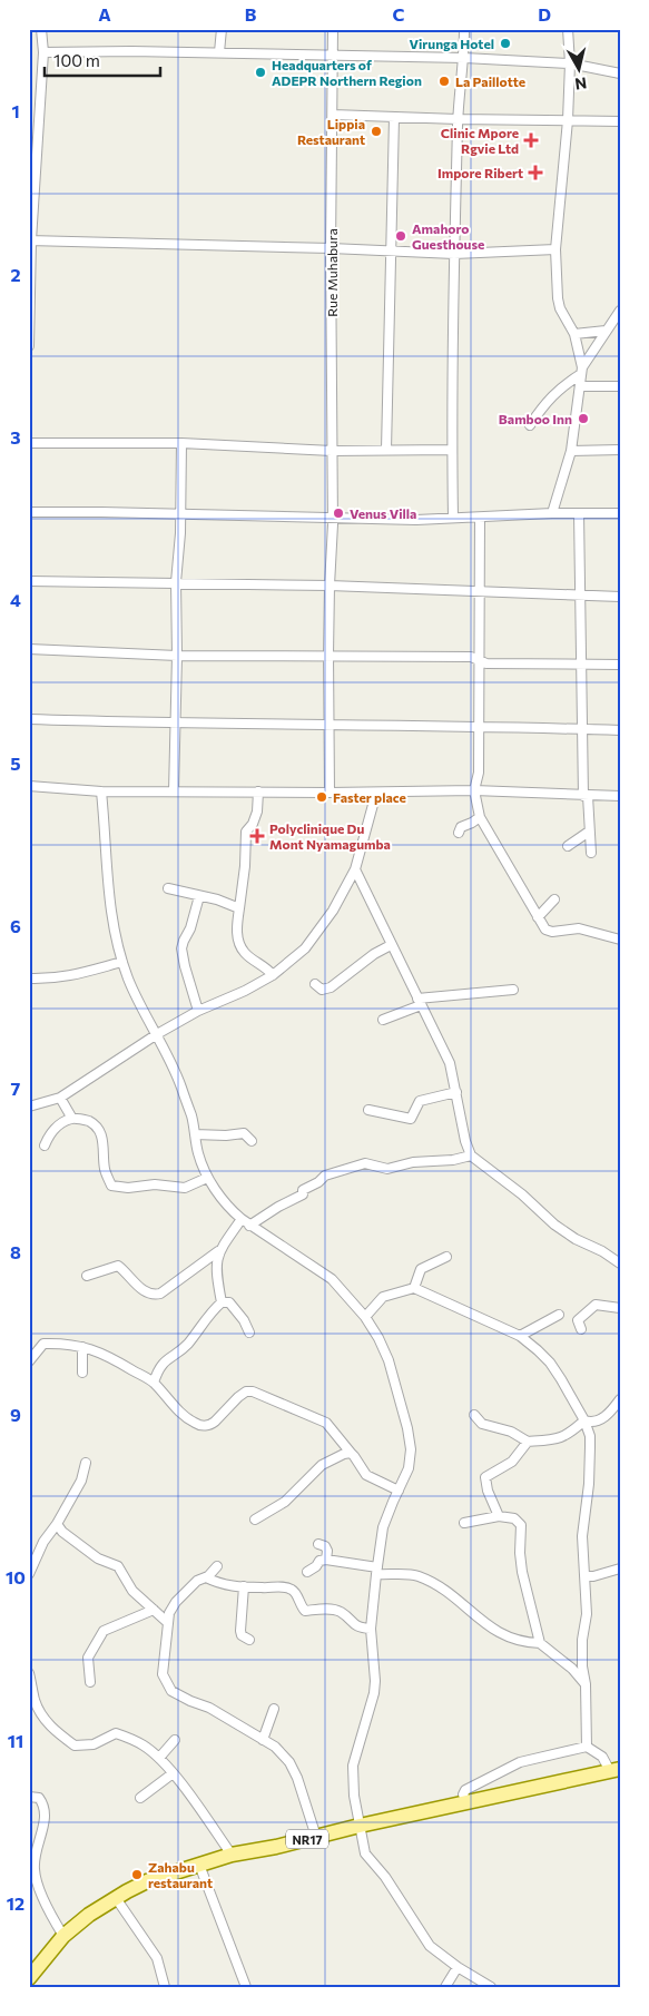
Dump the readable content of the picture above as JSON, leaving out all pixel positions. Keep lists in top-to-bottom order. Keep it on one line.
{"streets":{"main road":["NR17"],"street":["Rue Muhabura"]},"places":{"other":["Virunga Hotel","Headquarters of ADEPR Northern Region","La Paillotte","Lippia Restaurant","Amahoro Guesthouse","Bamboo Inn","Venus Villa","Faster place","Zahabu restaurant"],"health":["Clinic Mpore Rgvie Ltd","Impore Ribert","Polyclinique Du Mont Nyamagumba"]},"scale_bar":"100 m","north":"bottom","grid":{"columns":["A","B","C","D"],"rows":["1","2","3","4","5","6","7","8","9","10","11","12"]}}
